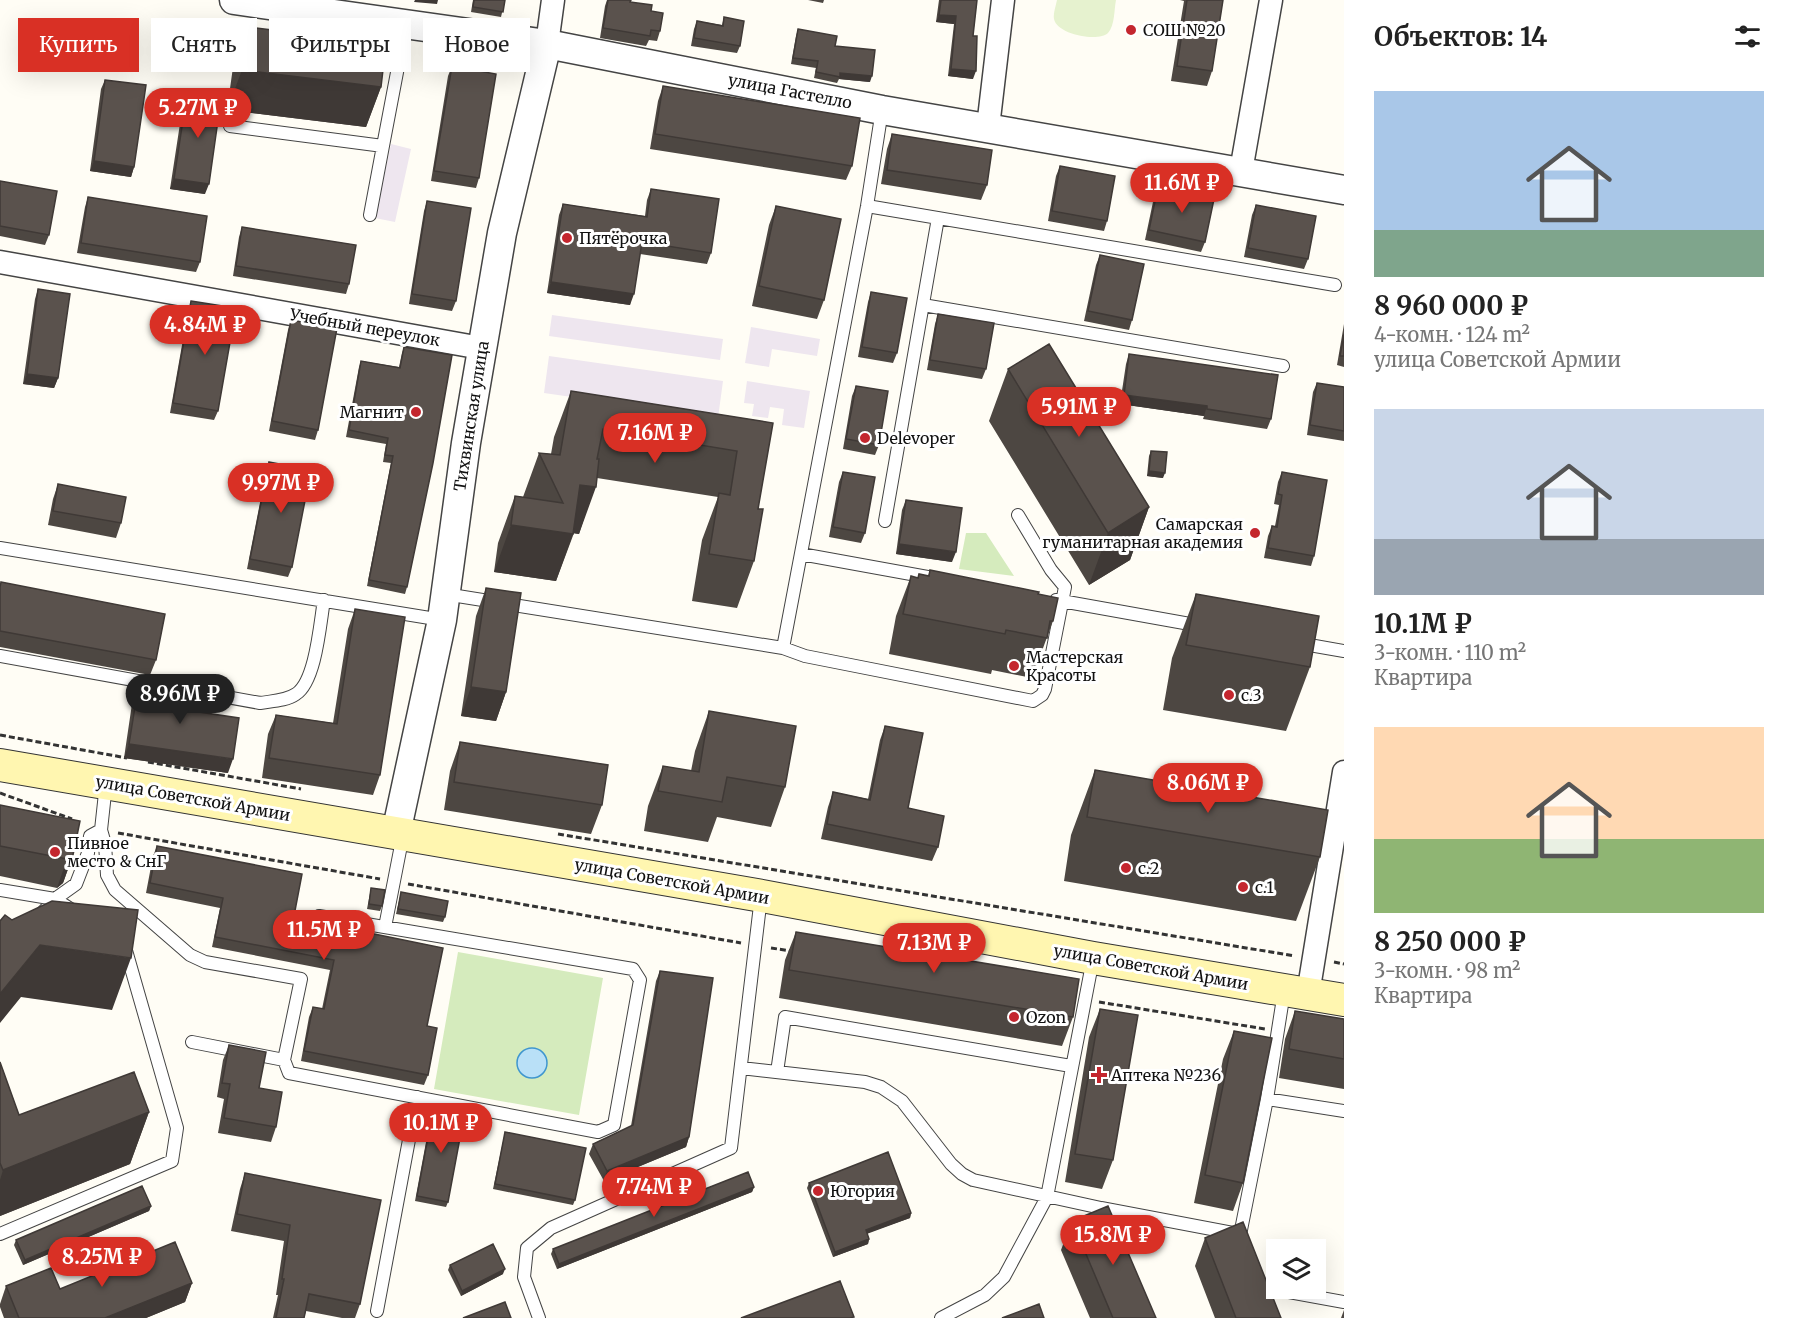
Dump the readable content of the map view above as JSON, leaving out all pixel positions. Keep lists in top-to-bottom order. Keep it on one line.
{"streets":{"main road":["улица Советской Армии"],"street":["улица Гастелло","Учебный переулок","Тихвинская улица"]},"crossings":[["улица Гастелло","Тихвинская улица"],["Учебный переулок","Тихвинская улица"],["Тихвинская улица","улица Советской Армии"]],"places":{"other":["СОШ №20","Пятёрочка","Магнит","Delevoper","Самарская гуманитарная академия","Мастерская Красоты","с.3","Пивное место & СнГ","с.2","с.1","Ozon","Югория"],"health":["Аптека №236"]},"page":{"heading":"Объектов: 14","chip":["Купить","Снять","Фильтры","Новое"],"list":[{"name":"8 960 000 ₽","note":"4-комн. · 124 m² · улица Советской Армии"},{"name":"10.1M ₽","note":"3-комн. · 110 m² · Квартира"},{"name":"8 250 000 ₽","note":"3-комн. · 98 m² · Квартира"}],"price":["5.27M ₽","11.6M ₽","4.84M ₽","5.91M ₽","7.16M ₽","9.97M ₽","8.96M ₽","8.06M ₽","11.5M ₽","7.13M ₽","10.1M ₽","7.74M ₽","15.8M ₽","8.25M ₽"]}}
